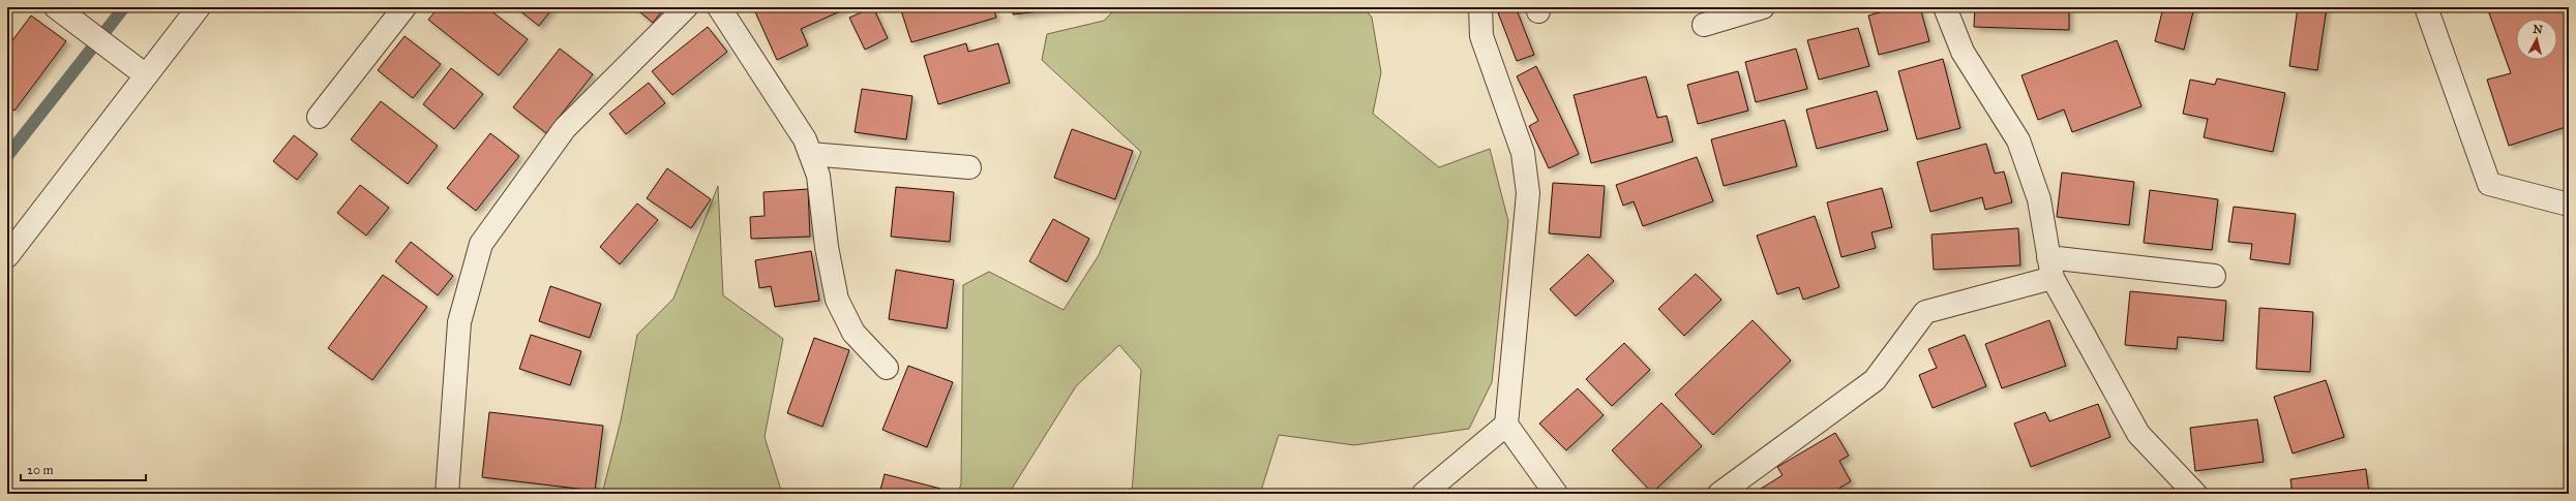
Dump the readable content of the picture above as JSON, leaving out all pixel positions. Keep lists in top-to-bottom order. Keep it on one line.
{"scale_bar":"20 m","north":"top"}
